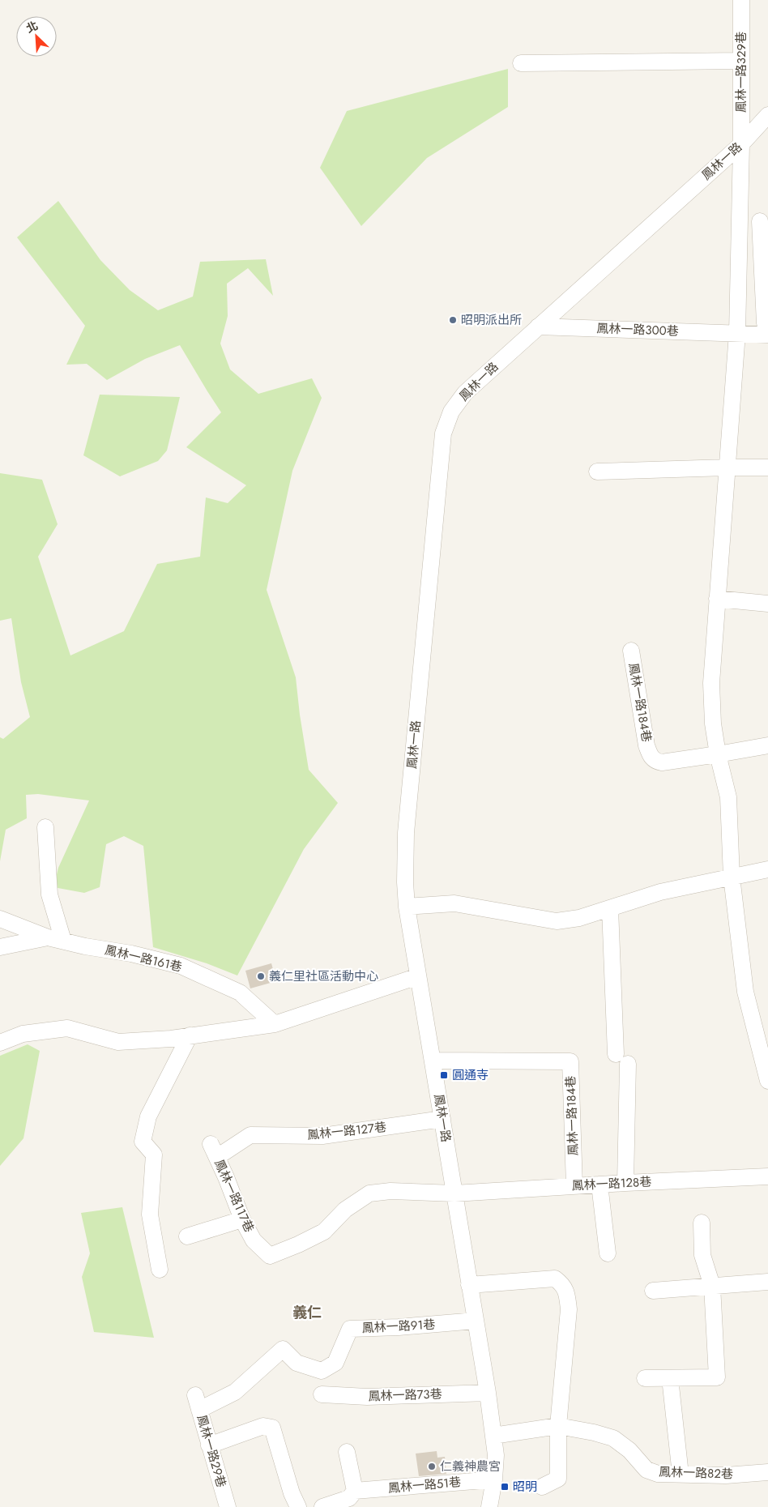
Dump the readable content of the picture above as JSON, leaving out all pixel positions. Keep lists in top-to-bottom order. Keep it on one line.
{"streets":{"street":["鳳林一路329巷","鳳林一路","鳳林一路300巷","鳳林一路184巷","鳳林一路161巷","鳳林一路127巷","鳳林一路128巷","鳳林一路117巷","鳳林一路91巷","鳳林一路73巷","鳳林一路29巷","鳳林一路82巷","鳳林一路51巷"]},"crossings":[["鳳林一路329巷","鳳林一路"],["鳳林一路","鳳林一路300巷"],["鳳林一路","鳳林一路184巷"],["鳳林一路","鳳林一路127巷"],["鳳林一路","鳳林一路128巷"],["鳳林一路","鳳林一路117巷"],["鳳林一路","鳳林一路91巷"],["鳳林一路","鳳林一路73巷"],["鳳林一路","鳳林一路82巷"],["鳳林一路","鳳林一路51巷"],["鳳林一路184巷","鳳林一路128巷"],["鳳林一路127巷","鳳林一路117巷"],["鳳林一路128巷","鳳林一路117巷"],["鳳林一路91巷","鳳林一路29巷"]],"districts":["義仁"],"places":{"other":["昭明派出所","義仁里社區活動中心","仁義神農宮"],"transit":["圓通寺","昭明"]},"north":"top left"}
